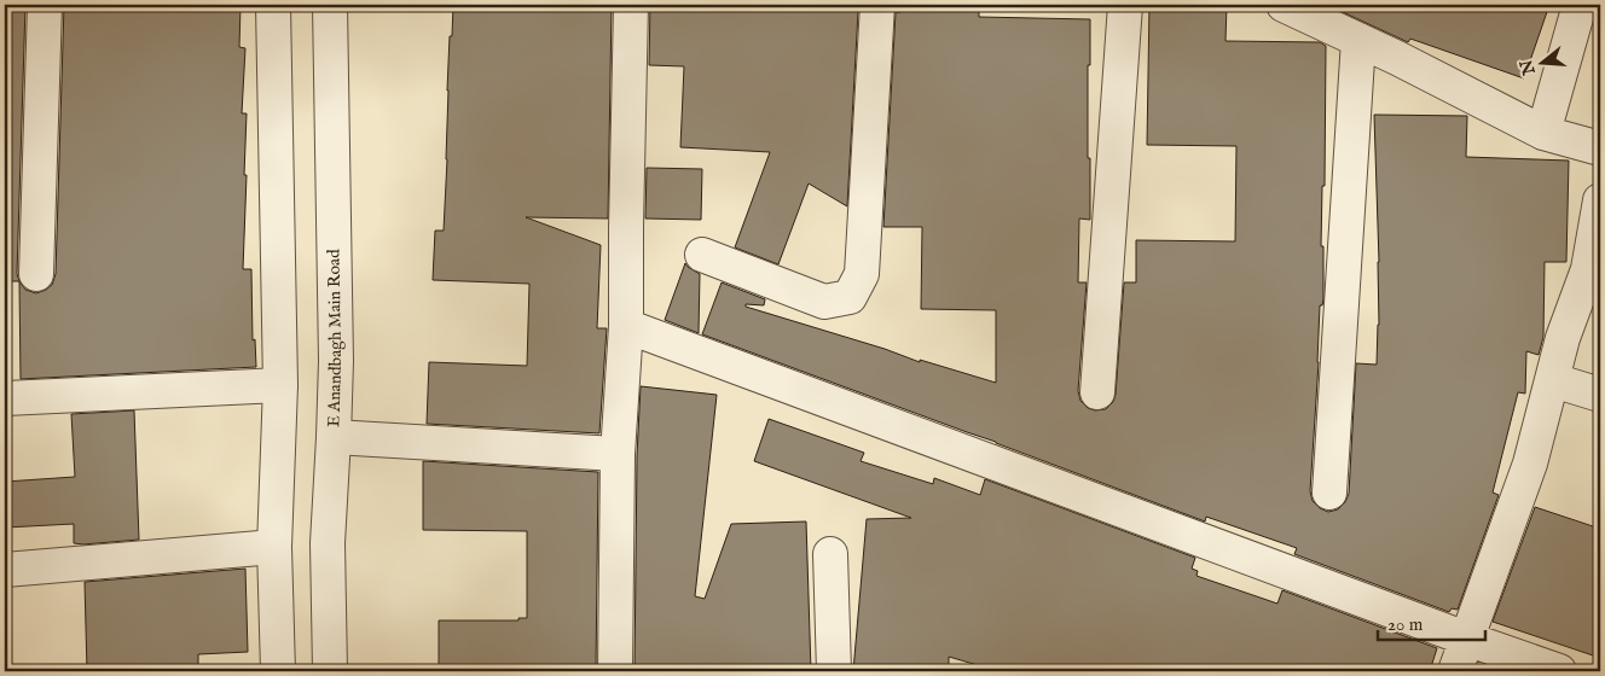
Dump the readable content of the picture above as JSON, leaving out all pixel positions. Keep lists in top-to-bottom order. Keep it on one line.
{"streets":{"street":["E Anandbagh Main Road"]},"scale_bar":"20 m","north":"left"}
